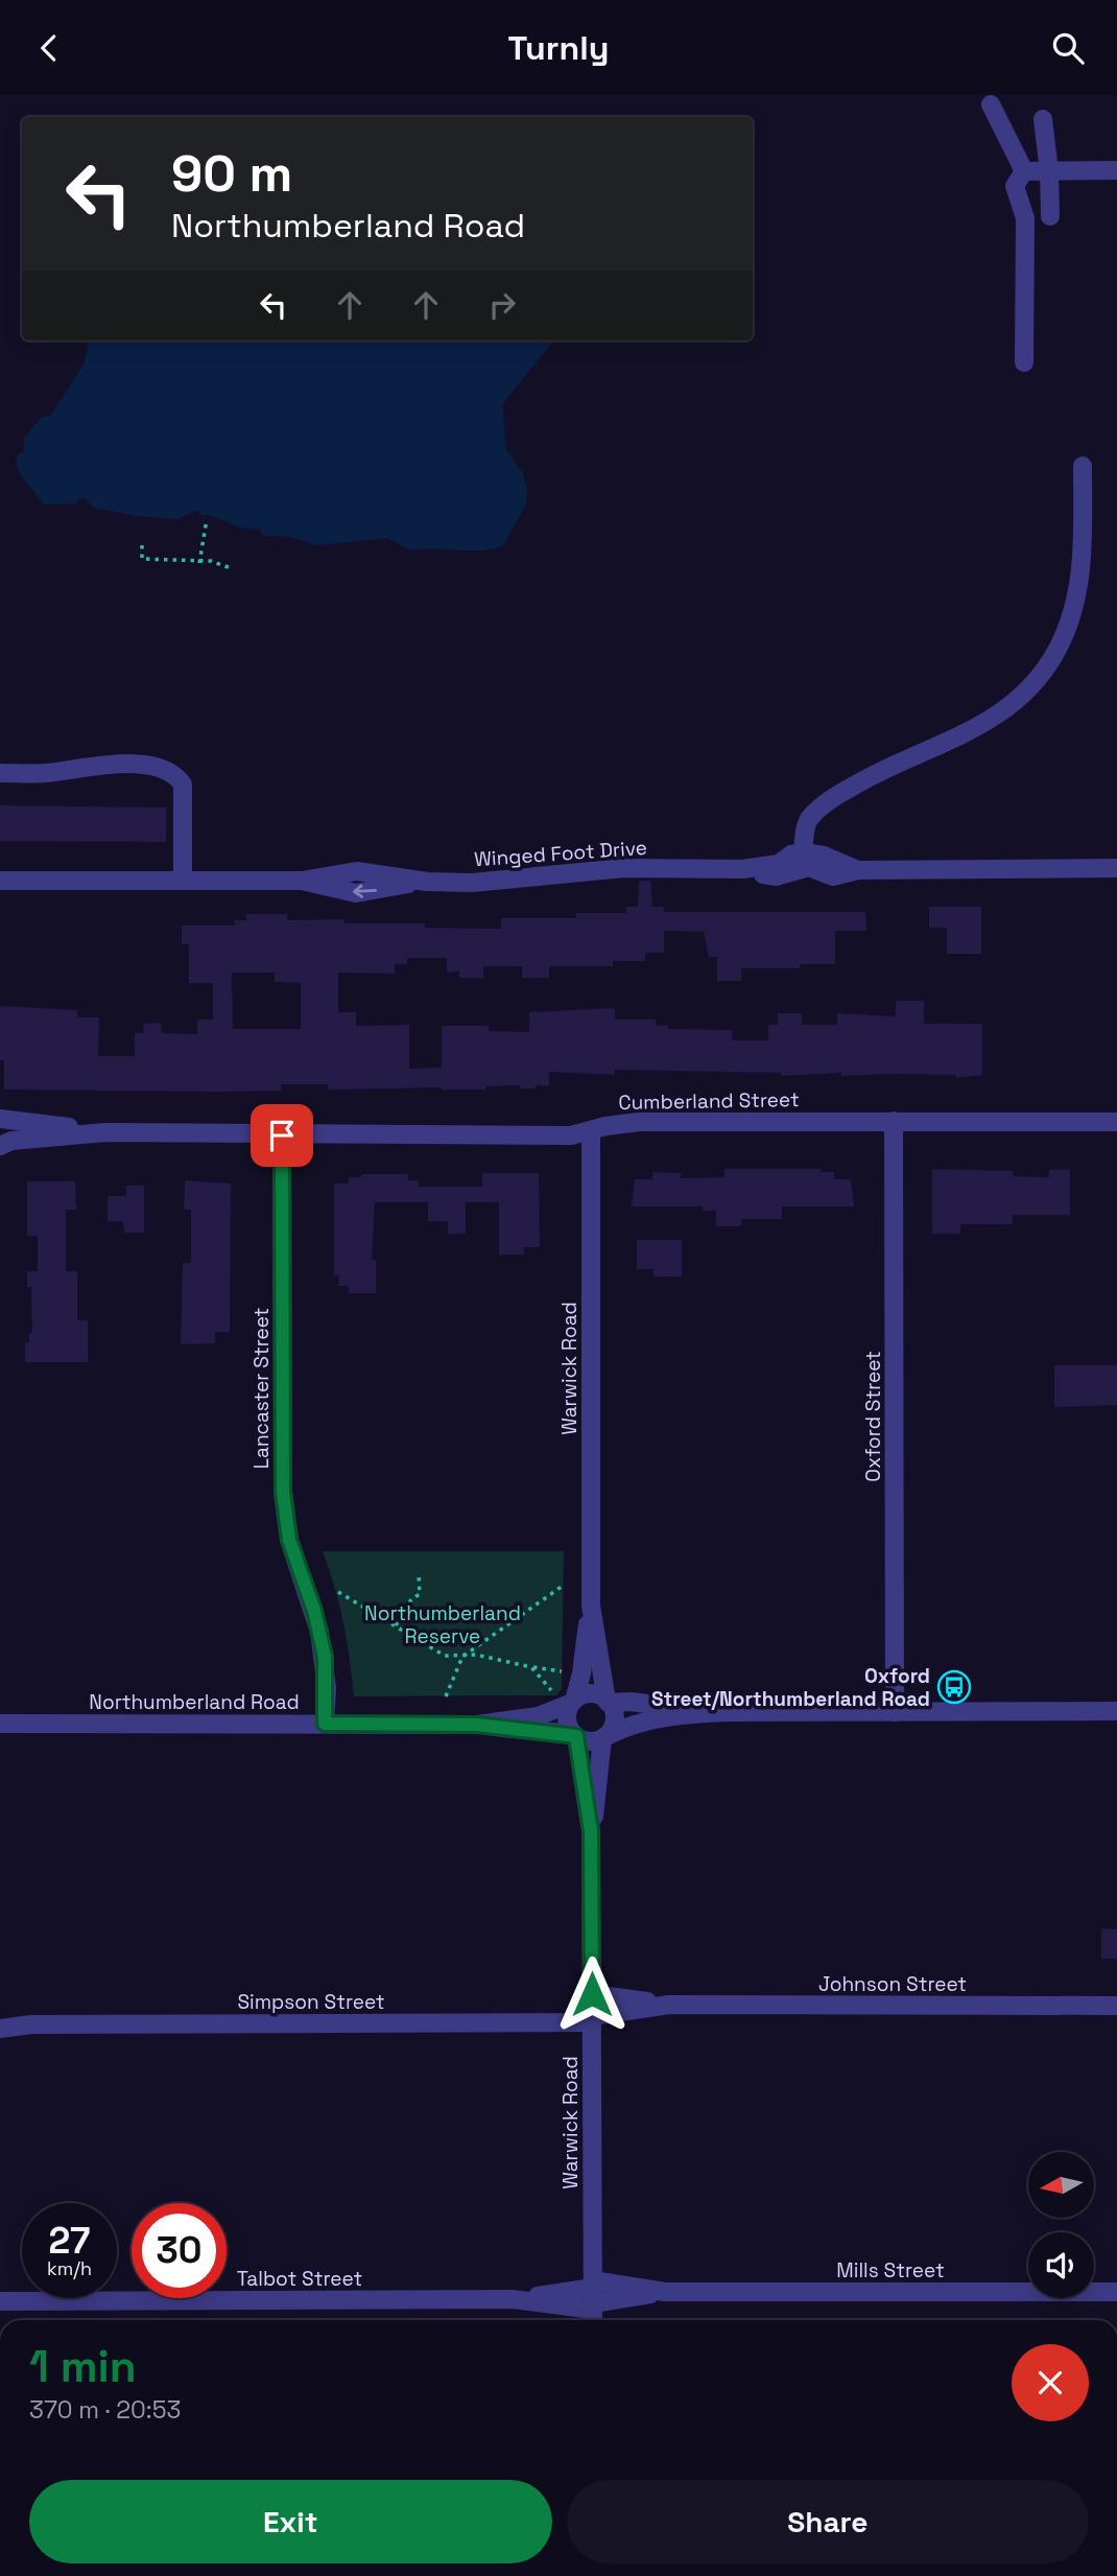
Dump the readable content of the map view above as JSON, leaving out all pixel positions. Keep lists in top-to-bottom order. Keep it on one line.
{"streets":{"street":["Winged Foot Drive","Cumberland Street","Warwick Road","Lancaster Street","Oxford Street","Northumberland Road","Johnson Street","Simpson Street","Mills Street","Talbot Street"]},"crossings":[["Cumberland Street","Warwick Road"],["Cumberland Street","Lancaster Street"],["Cumberland Street","Oxford Street"],["Warwick Road","Northumberland Road"],["Warwick Road","Johnson Street"],["Warwick Road","Simpson Street"],["Warwick Road","Mills Street"],["Warwick Road","Talbot Street"],["Lancaster Street","Northumberland Road"],["Johnson Street","Simpson Street"],["Mills Street","Talbot Street"]],"parks":["Northumberland Reserve"],"places":{"bus stop":["Oxford Street/Northumberland Road"]},"north":"left","page":{"header":"Turnly","turn":["90 m","Northumberland Road"],"speed":"27 km/h","limit":"30","heading":["1 min","370 m · 20:53"],"buttons":["Exit","Share"]}}
